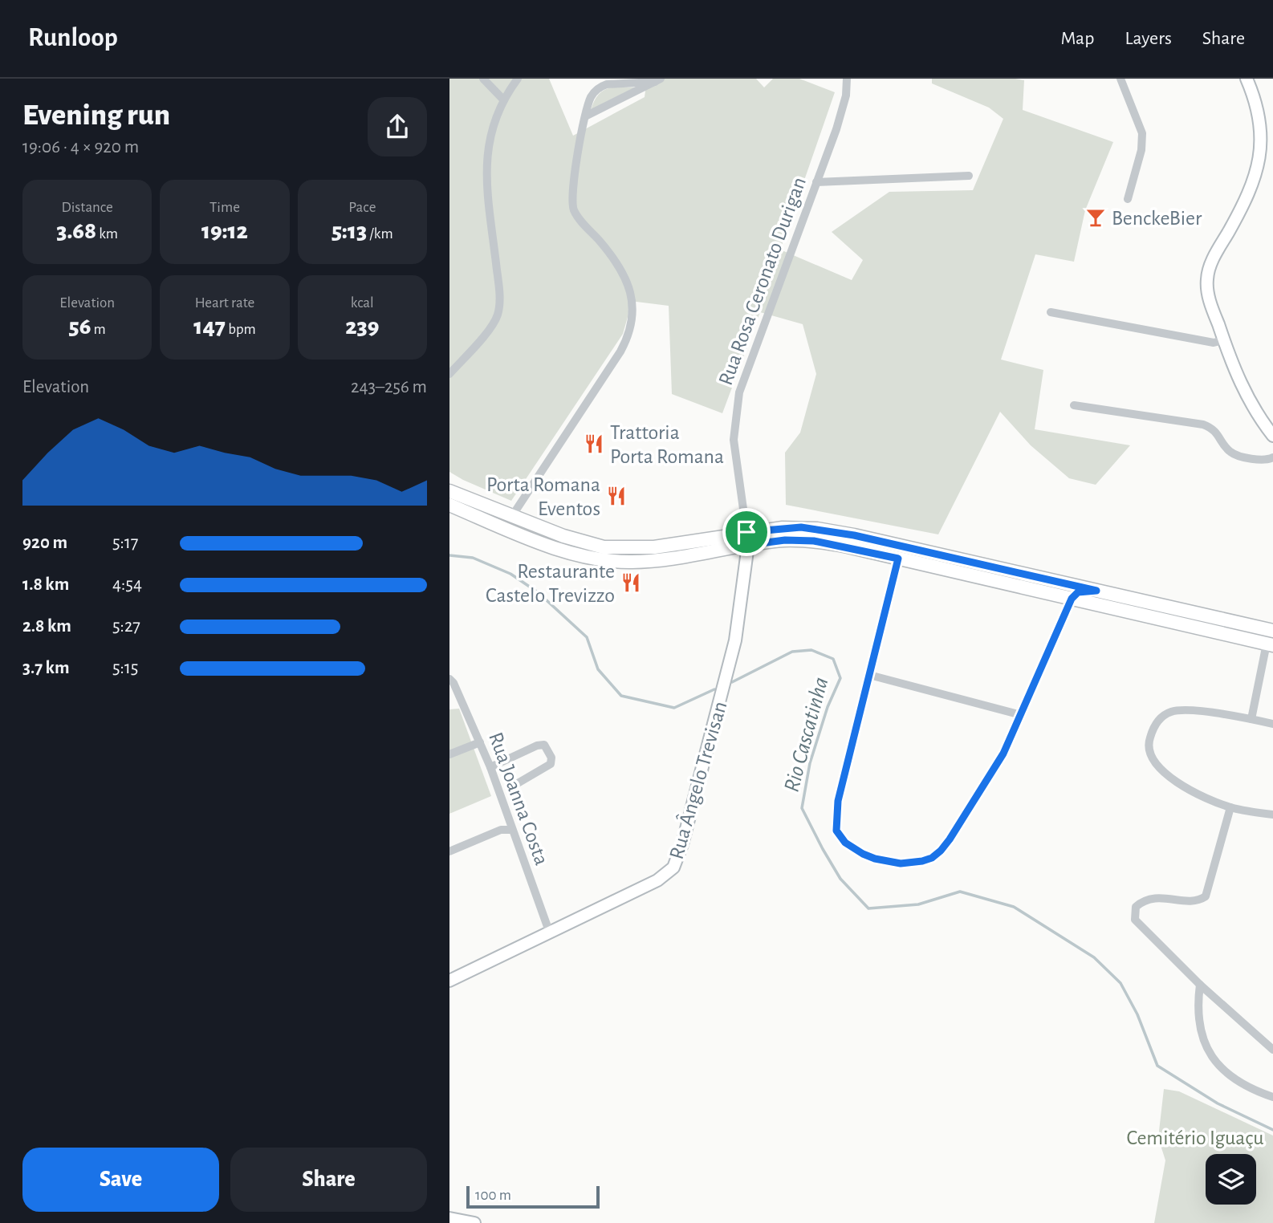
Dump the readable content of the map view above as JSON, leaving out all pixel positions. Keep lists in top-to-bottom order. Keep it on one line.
{"streets":{"street":["Rua Rosa Ceronato Durigan","Rua Ângelo Trevisan","Rua Joanna Costa"]},"crossings":[["Rua Rosa Ceronato Durigan","Rua Ângelo Trevisan"],["Rua Ângelo Trevisan","Rua Joanna Costa"]],"water":["Rio Cascatinha"],"parks":["Cemitério Iguaçu"],"places":{"bar":["BenckeBier"],"restaurant":["Trattoria Porta Romana","Porta Romana Eventos","Restaurante Castelo Trevizzo"]},"scale_bar":"100 m","page":{"header":"Runloop","nav":["Map","Layers","Share"],"heading":["Evening run","19:06 · 4 × 920 m"],"stats":[["Distance","3.68 km"],["Time","19:12"],["Pace","5:13 /km"],["Elevation","56 m"],["Heart rate","147 bpm"],["kcal","239"]],"chart":["Elevation","243–256 m"],"list":[{"name":"920 m","note":"5:17"},{"name":"1.8 km","note":"4:54"},{"name":"2.8 km","note":"5:27"},{"name":"3.7 km","note":"5:15"}],"buttons":["Save","Share"],"scale":"100 m"}}
